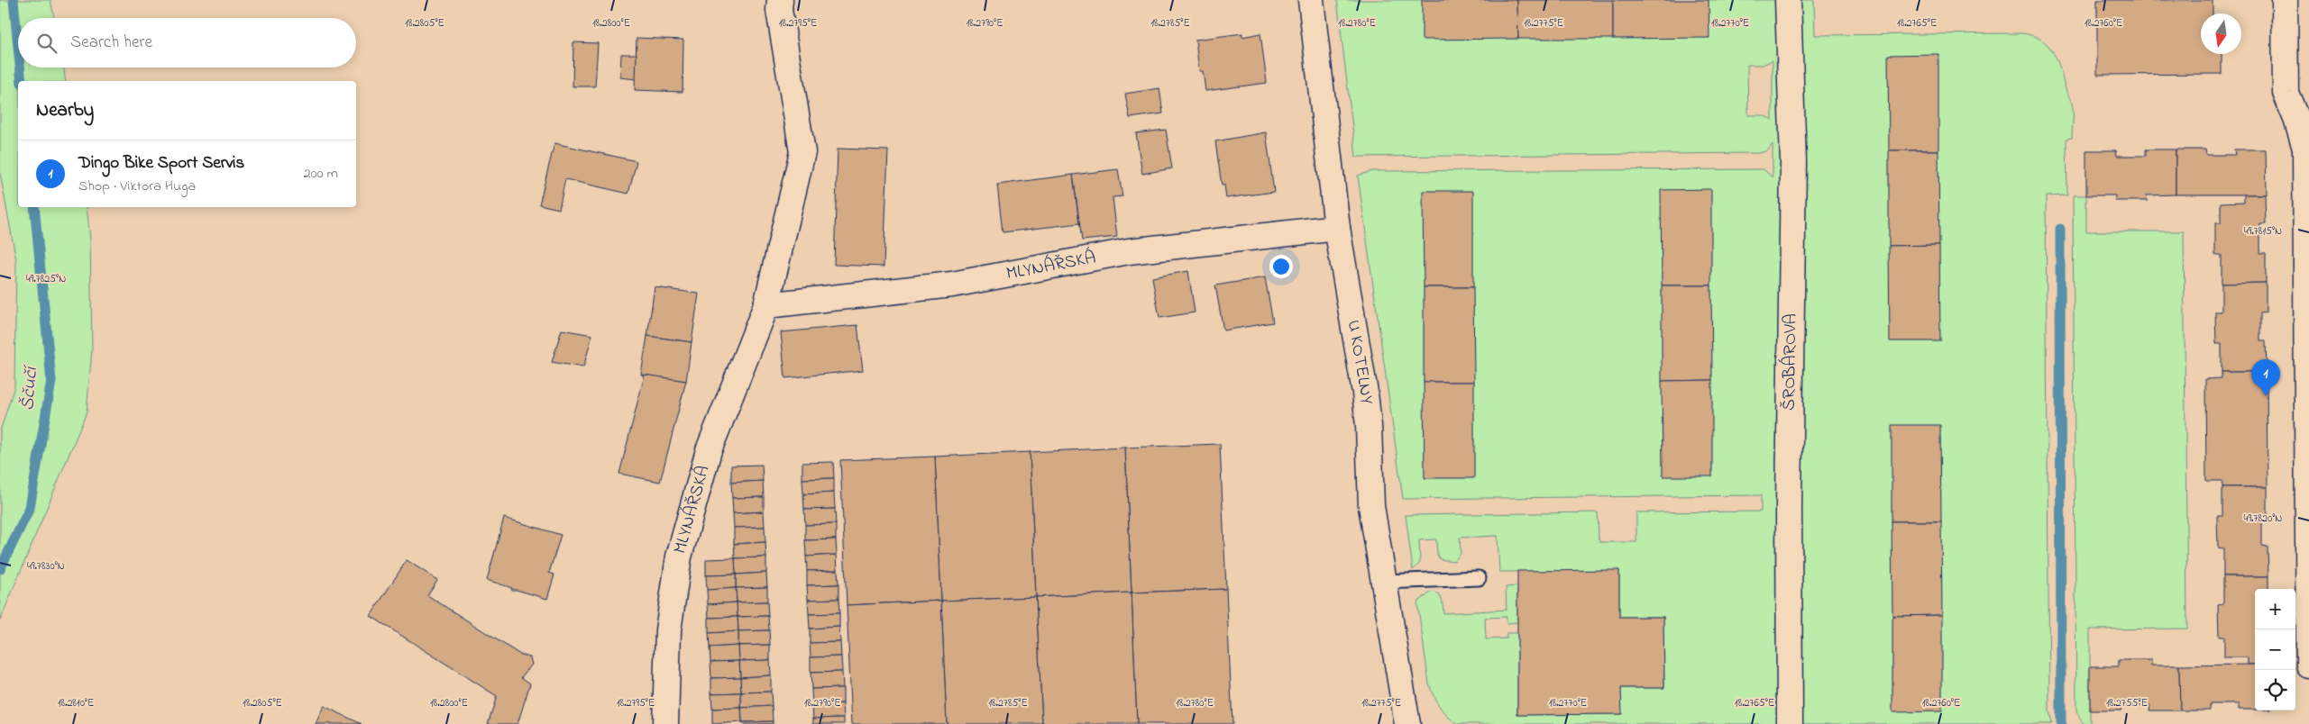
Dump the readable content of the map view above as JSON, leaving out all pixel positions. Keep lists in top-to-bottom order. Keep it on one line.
{"streets":{"street":["MLYNÁŘSKÁ","U KOTELNY","ŠROBÁROVA"]},"crossings":[["MLYNÁŘSKÁ","U KOTELNY"]],"water":["Ščučí"],"north":"bottom","page":{"search":"Search here","heading":"Nearby","list":[{"mark":"1","name":"Dingo Bike Sport Servis","note":"Shop · Viktora Huga","value":"200 m"}],"pins":"1","map_buttons":["+","−"]},"coordinates":["18.2800°E","18.2795°E","18.2790°E","18.2785°E","18.2775°E","18.2770°E","18.2765°E","18.2760°E","18.2805°E","18.2780°E","49.7815°N","49.7825°N","49.7820°N","49.7830°N","18.2810°E","18.2755°E"]}
